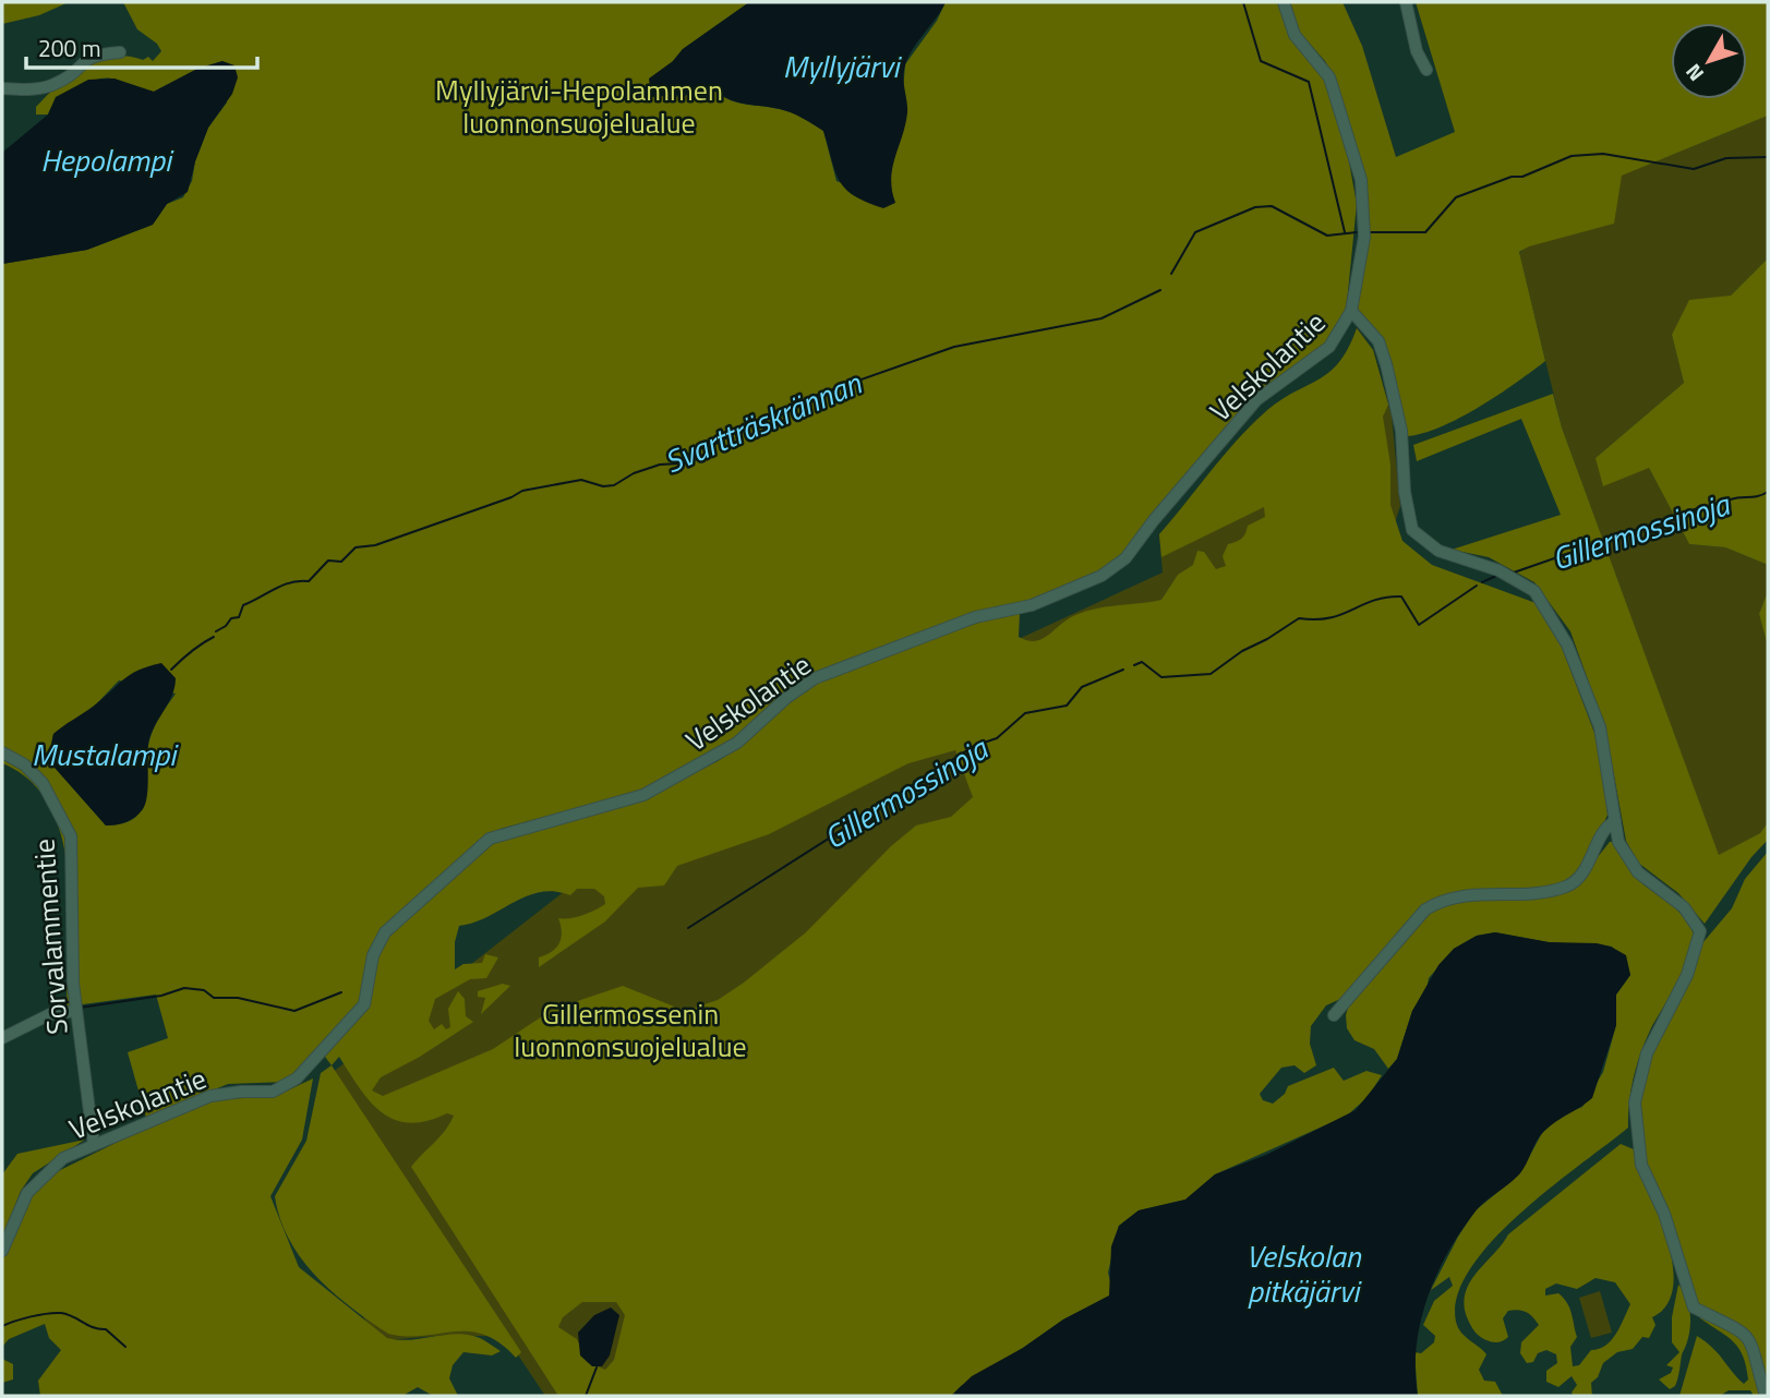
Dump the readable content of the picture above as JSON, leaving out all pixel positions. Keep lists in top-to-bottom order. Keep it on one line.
{"streets":{"street":["Velskolantie","Sorvalammentie"]},"crossings":[["Velskolantie","Sorvalammentie"]],"water":["Myllyjärvi","Hepolampi","Svartträskrännan","Gillermossinoja","Mustalampi","Velskolan pitkäjärvi"],"parks":["Myllyjärvi-Hepolammen luonnonsuojelualue","Gillermossenin luonnonsuojelualue"],"scale_bar":"200 m","north":"bottom left"}
